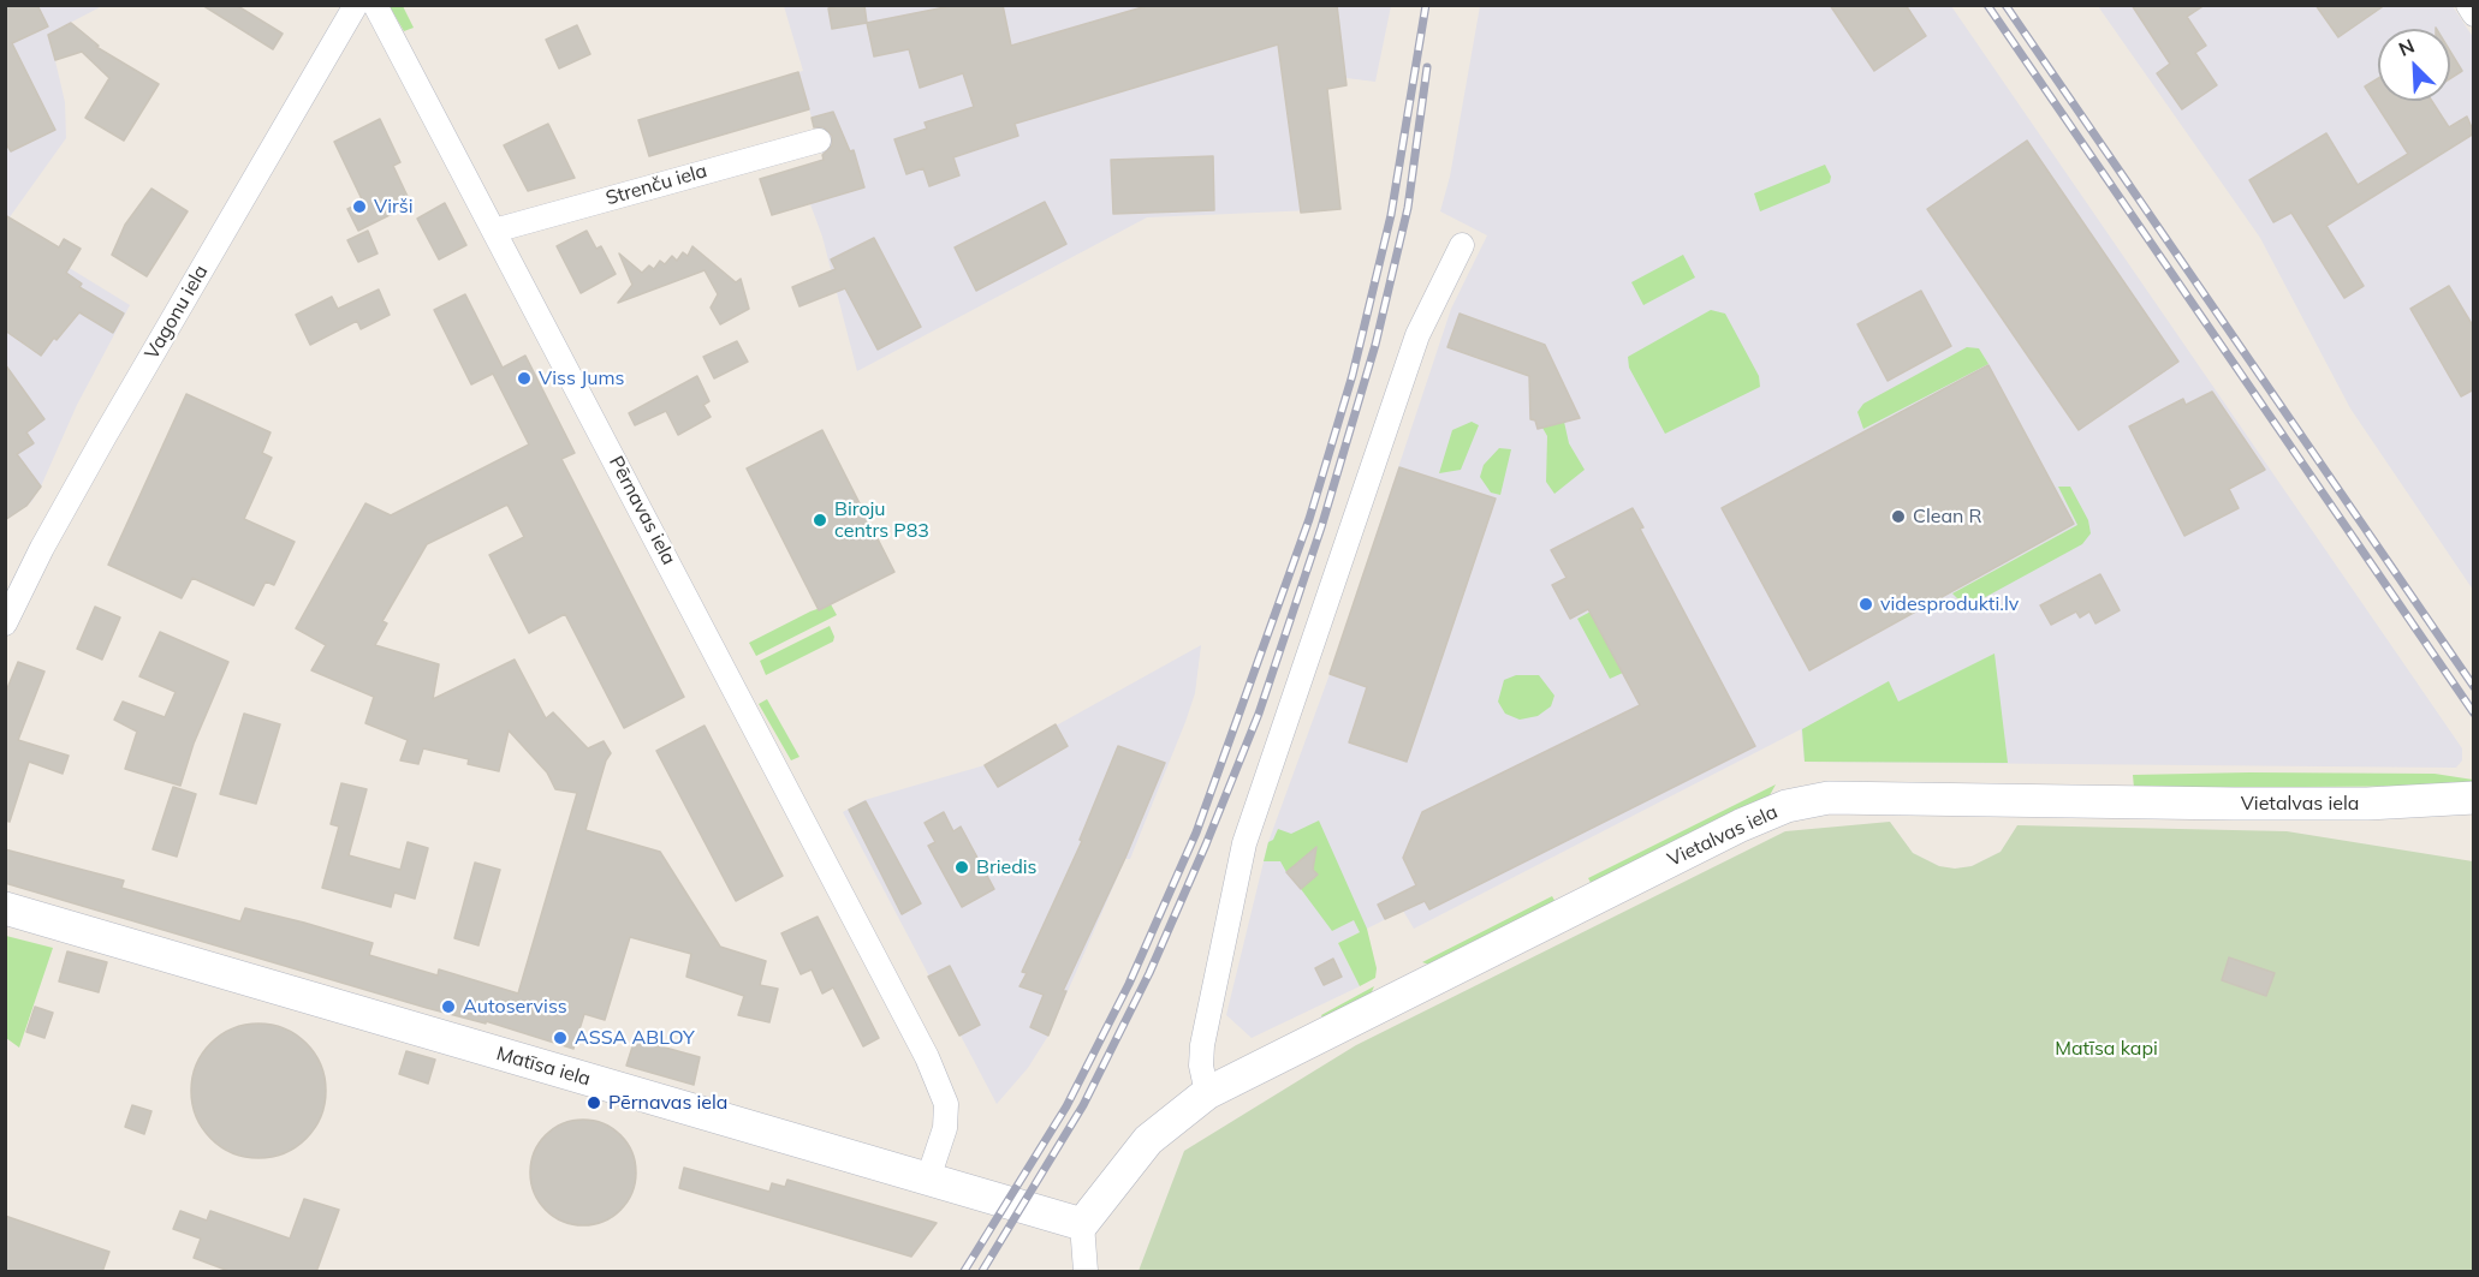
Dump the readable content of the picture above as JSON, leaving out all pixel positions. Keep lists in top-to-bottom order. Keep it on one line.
{"streets":{"street":["Strenču iela","Vagonu iela","Pērnavas iela","Vietalvas iela","Matīsa iela"]},"crossings":[["Strenču iela","Pērnavas iela"],["Pērnavas iela","Matīsa iela"],["Vietalvas iela","Matīsa iela"]],"parks":["Matīsa kapi"],"places":["Virši","Viss Jums","Clean R","Biroju centrs P83","videsprodukti.lv","Briedis","Autoserviss","ASSA ABLOY","Pērnavas iela"],"north":"top left"}
